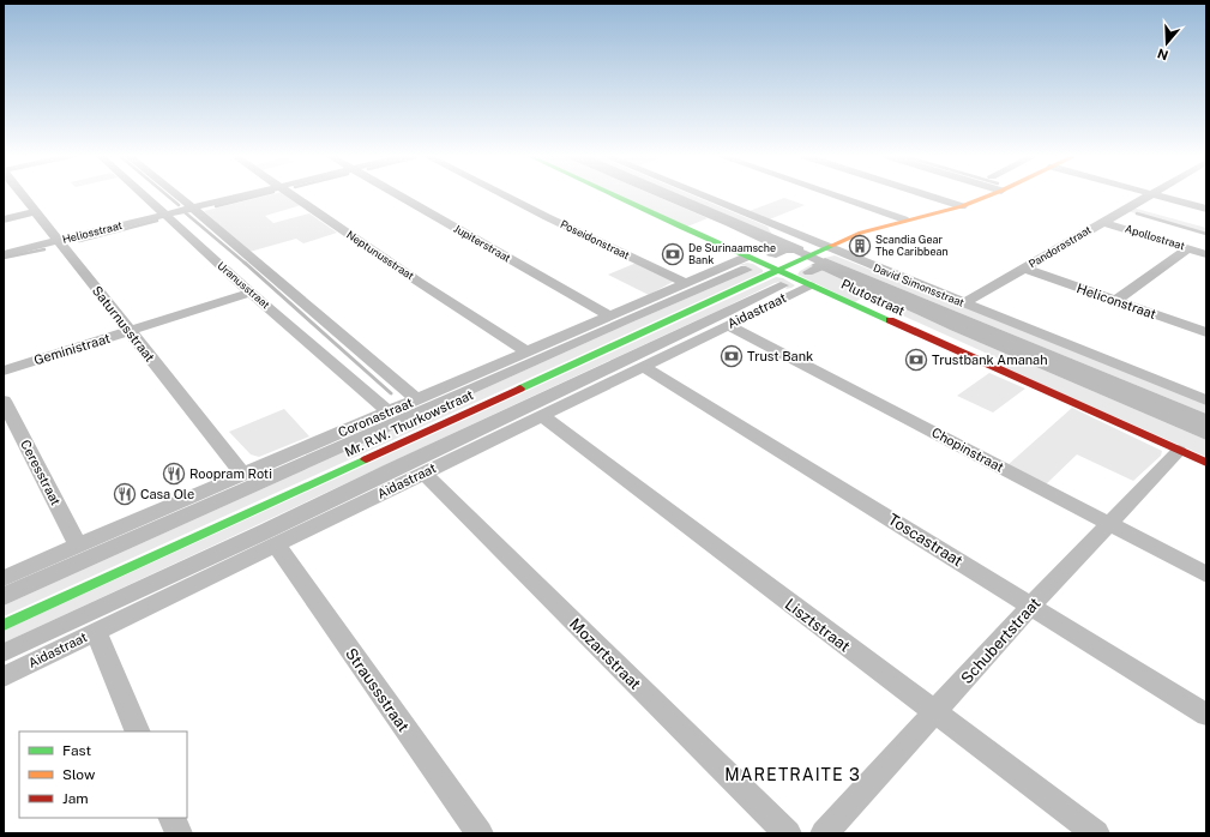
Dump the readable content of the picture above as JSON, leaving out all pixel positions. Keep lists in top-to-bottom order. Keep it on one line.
{"streets":{"street":["Heliosstraat","Apollostraat","Poseidonstraat","Jupiterstraat","Pandorastraat","Neptunusstraat","Uranusstraat","David Simonsstraat","Plutostraat","Heliconstraat","Aidastraat","Saturnusstraat","Geministraat","Coronastraat","Mr. R.W. Thurkowstraat","Chopinstraat","Ceresstraat","Toscastraat","Lisztstraat","Schubertstraat","Mozartstraat","Straussstraat"]},"crossings":[["Heliosstraat","Uranusstraat"],["Heliosstraat","Saturnusstraat"],["Apollostraat","Pandorastraat"],["Poseidonstraat","Coronastraat"],["Jupiterstraat","Coronastraat"],["Pandorastraat","David Simonsstraat"],["Pandorastraat","Heliconstraat"],["Neptunusstraat","Coronastraat"],["Uranusstraat","Geministraat"],["Uranusstraat","Coronastraat"],["David Simonsstraat","Mr. R.W. Thurkowstraat"],["Plutostraat","Aidastraat"],["Plutostraat","Coronastraat"],["Plutostraat","Mr. R.W. Thurkowstraat"],["Plutostraat","Schubertstraat"],["Aidastraat","Chopinstraat"],["Aidastraat","Toscastraat"],["Aidastraat","Lisztstraat"],["Aidastraat","Mozartstraat"],["Aidastraat","Straussstraat"],["Saturnusstraat","Geministraat"],["Saturnusstraat","Coronastraat"],["Coronastraat","Ceresstraat"],["Chopinstraat","Schubertstraat"],["Toscastraat","Schubertstraat"],["Lisztstraat","Schubertstraat"]],"districts":["MARETRAITE 3"],"places":{"building":["Scandia Gear The Caribbean"],"bank":["De Surinaamsche Bank","Trust Bank","Trustbank Amanah"],"restaurant":["Roopram Roti","Casa Ole"]},"legend":["Fast","Slow","Jam"],"north":"bottom"}
